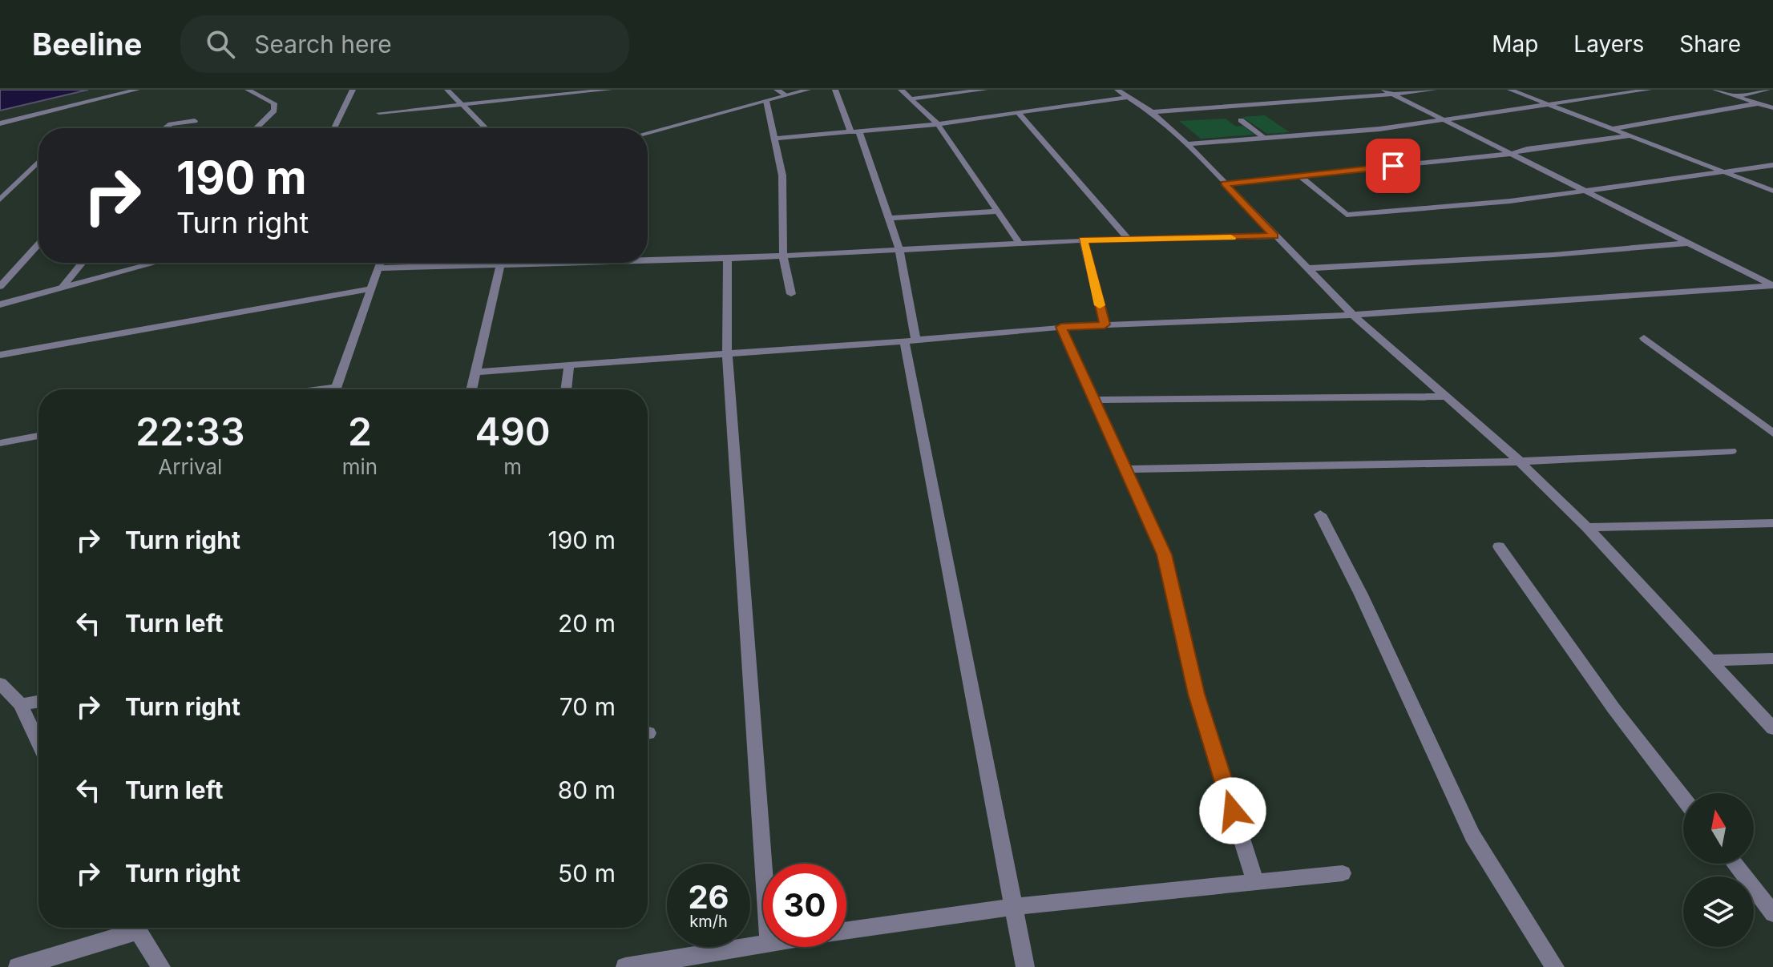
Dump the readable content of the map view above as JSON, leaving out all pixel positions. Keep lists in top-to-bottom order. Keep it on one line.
{"north":"top","page":{"header":"Beeline","search":"Search here","nav":["Map","Layers","Share"],"turn":["190 m","Turn right"],"eta":["22:33","Arrival","2","min","490","m"],"list":[{"name":"Turn right","value":"190 m"},{"name":"Turn left","value":"20 m"},{"name":"Turn right","value":"70 m"},{"name":"Turn left","value":"80 m"},{"name":"Turn right","value":"50 m"}],"speed":"26 km/h","limit":"30"}}
